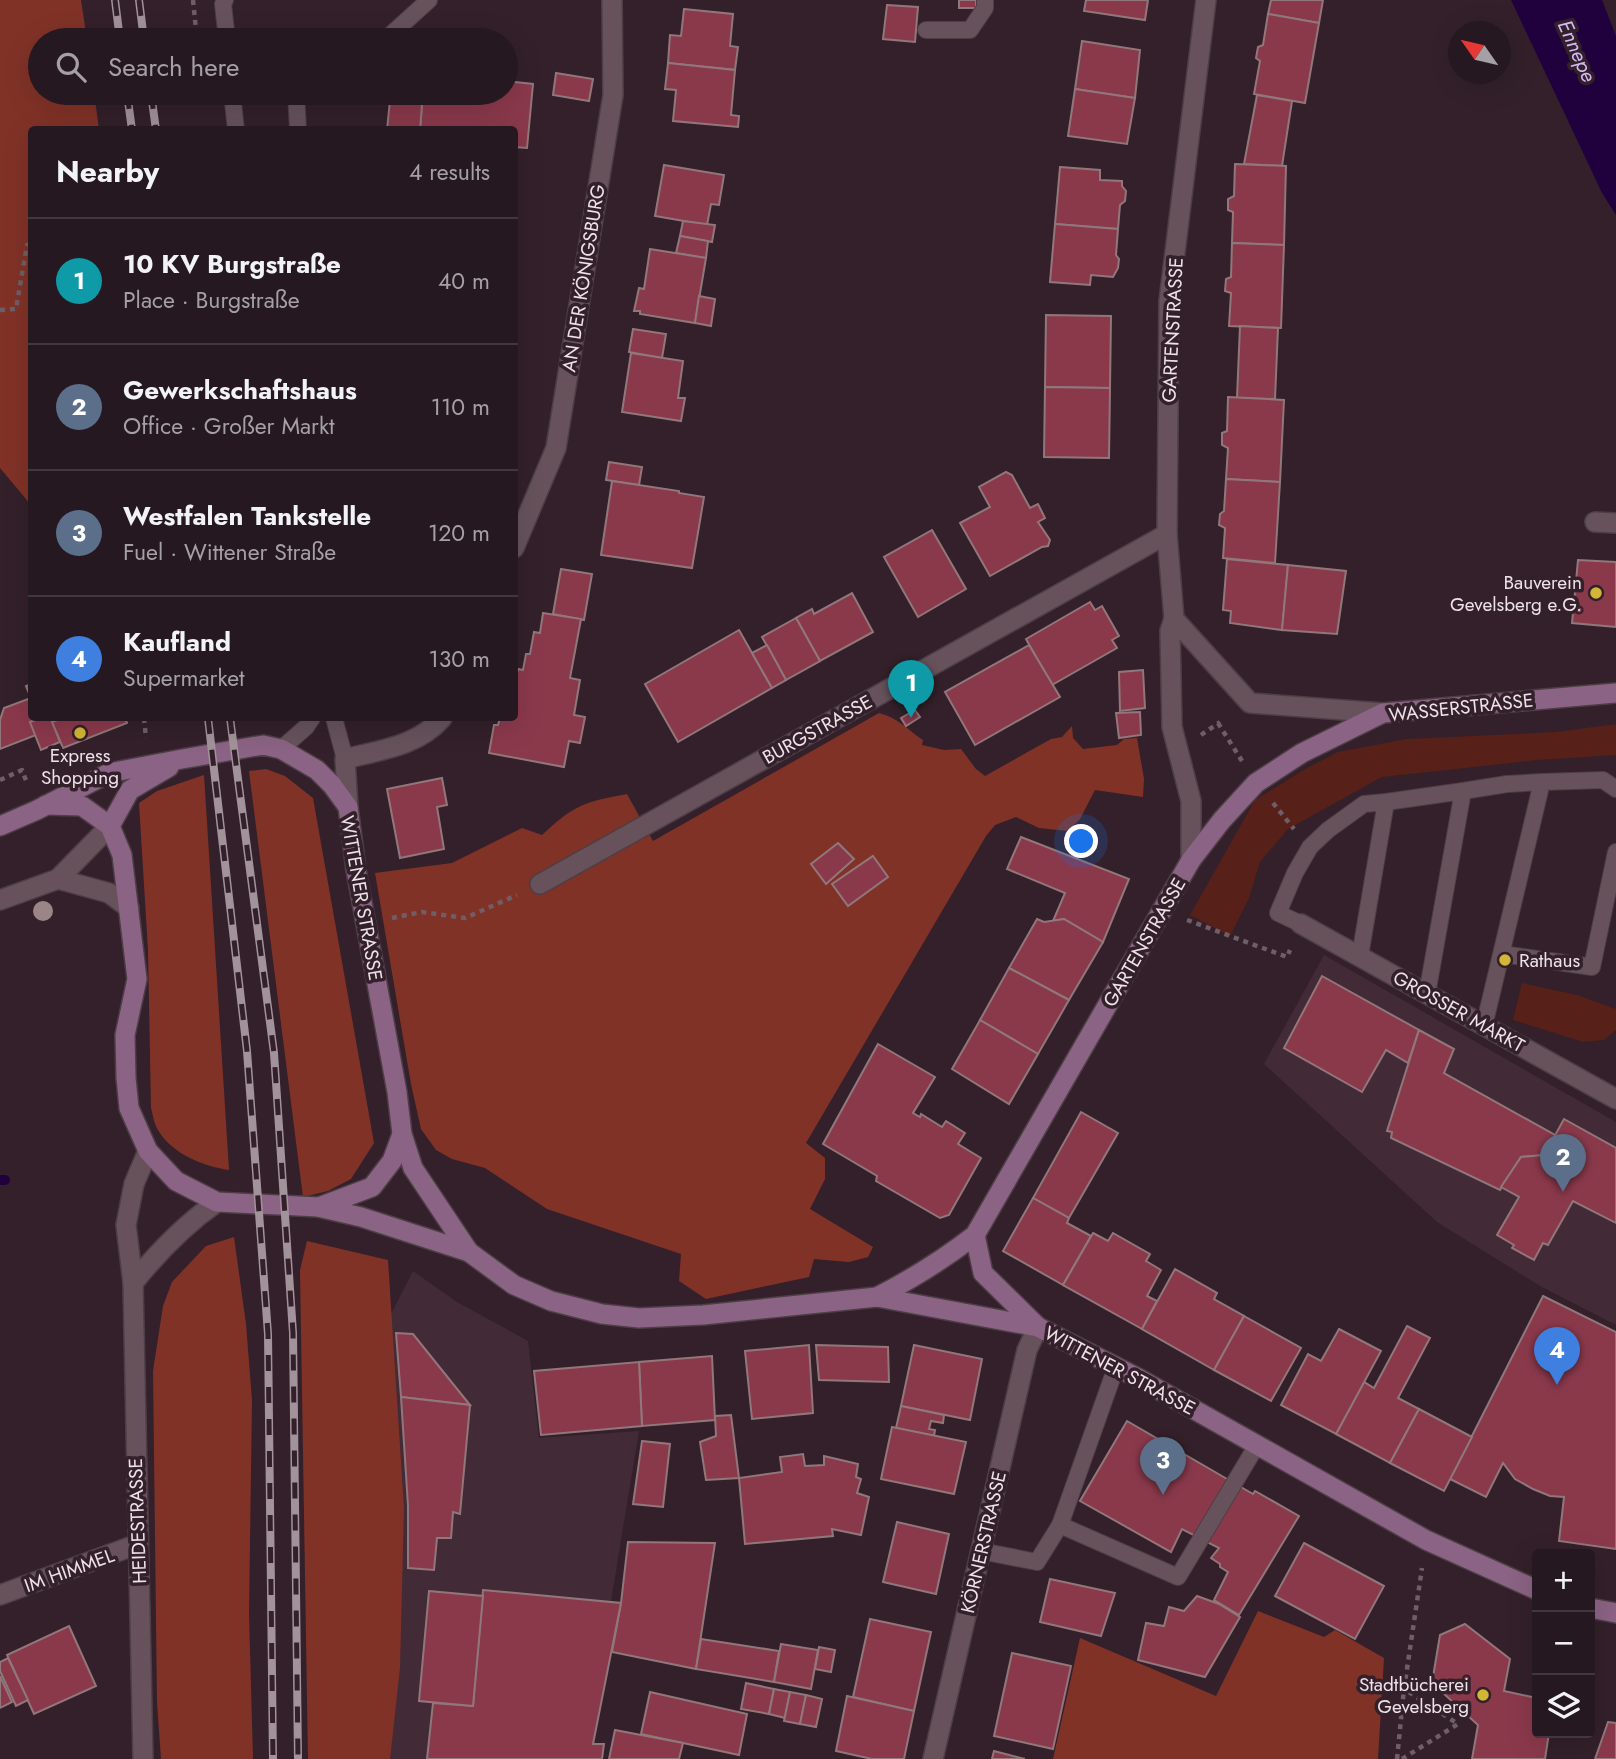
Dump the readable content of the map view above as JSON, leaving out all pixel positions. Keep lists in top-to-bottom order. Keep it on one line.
{"streets":{"main road":["GARTENSTRASSE","WASSERSTRASSE","WITTENER STRASSE"],"street":["AN DER KÖNIGSBURG","BURGSTRASSE","GROSSER MARKT","HEIDESTRASSE","KÖRNERSTRASSE","IM HIMMEL"]},"crossings":[["GARTENSTRASSE","WASSERSTRASSE"],["GARTENSTRASSE","BURGSTRASSE"],["GARTENSTRASSE","WITTENER STRASSE"],["WITTENER STRASSE","HEIDESTRASSE"],["WITTENER STRASSE","KÖRNERSTRASSE"],["HEIDESTRASSE","IM HIMMEL"]],"water":["Ennepe"],"places":["Bauverein Gevelsberg e.G.","Express Shopping","Rathaus","Stadtbücherei Gevelsberg"],"north":"top left","page":{"search":"Search here","heading":["Nearby","4 results"],"list":[{"mark":"1","name":"10 KV Burgstraße","note":"Place · Burgstraße","value":"40 m"},{"mark":"2","name":"Gewerkschaftshaus","note":"Office · Großer Markt","value":"110 m"},{"mark":"3","name":"Westfalen Tankstelle","note":"Fuel · Wittener Straße","value":"120 m"},{"mark":"4","name":"Kaufland","note":"Supermarket","value":"130 m"}],"pins":["1","2","4","3"],"map_buttons":["+","−"]}}
